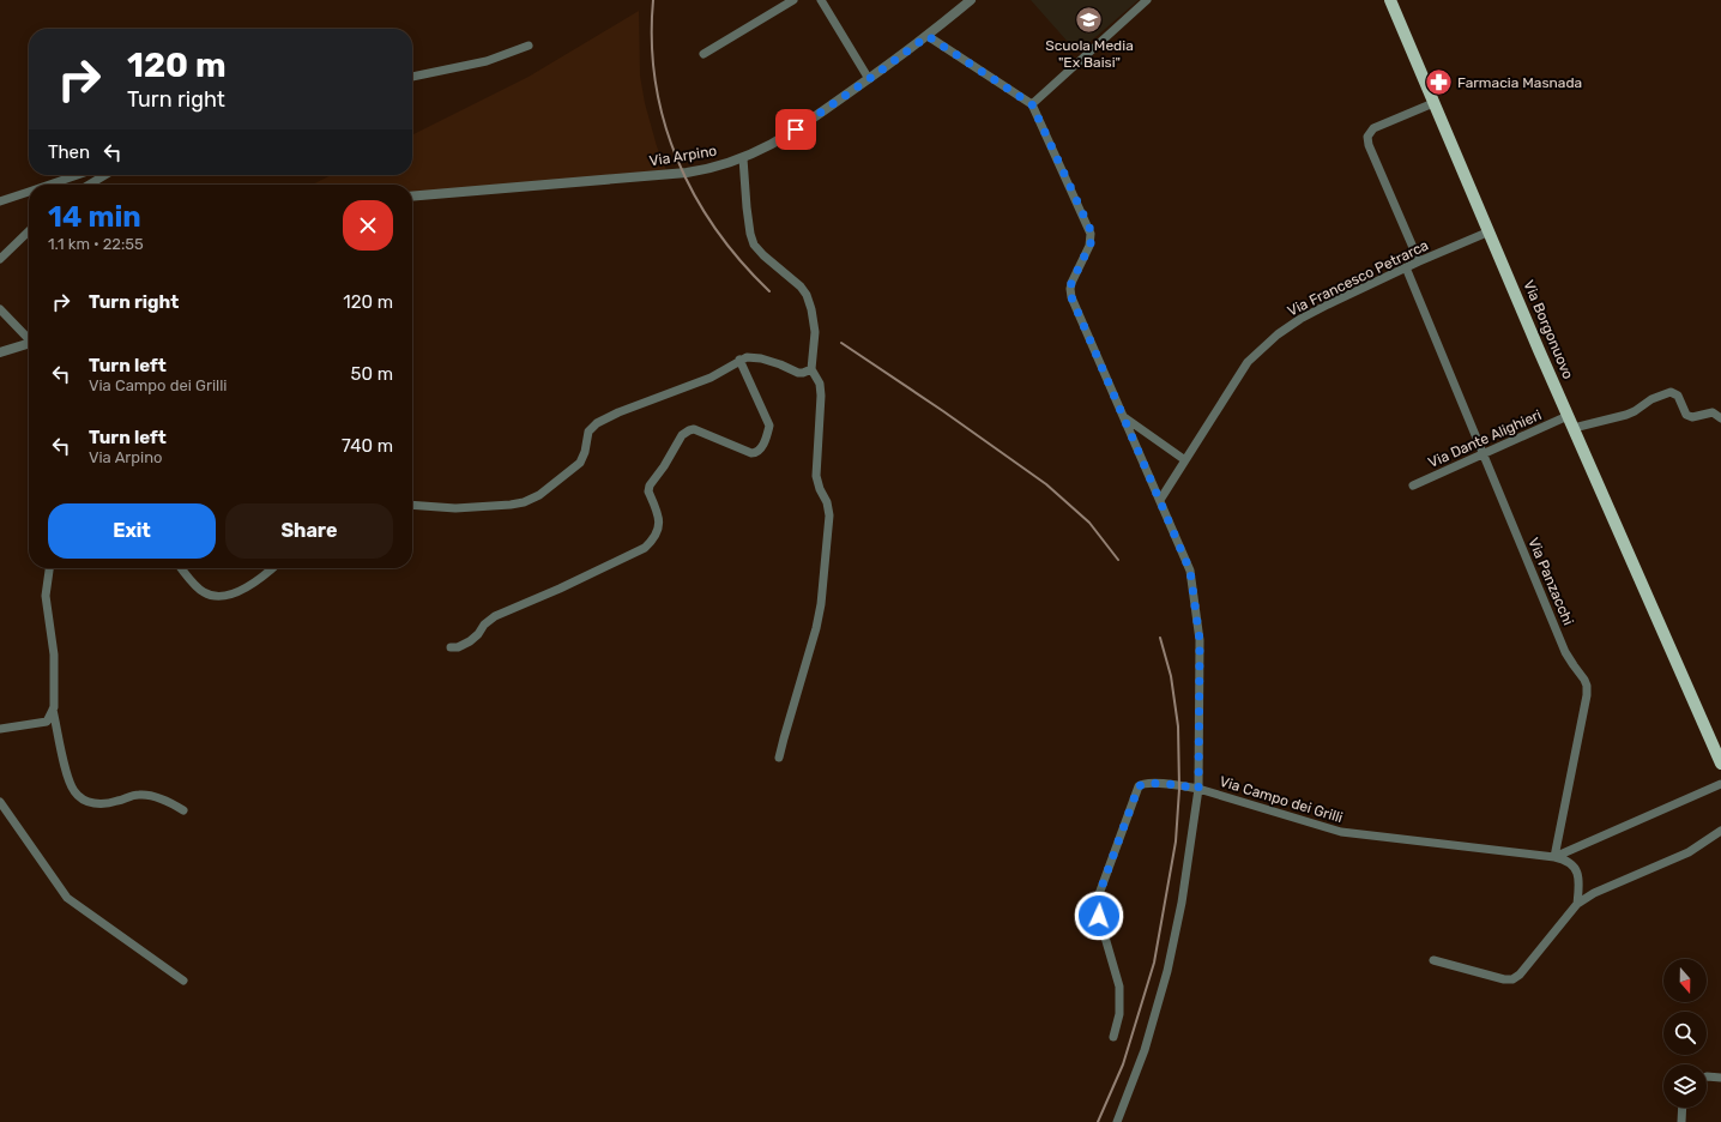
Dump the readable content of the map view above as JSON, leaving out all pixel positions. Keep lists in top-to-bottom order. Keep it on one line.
{"streets":{"main road":["Via Borgonuovo"],"street":["Via Arpino","Via Francesco Petrarca","Via Dante Alighieri","Via Panzacchi","Via Campo dei Grilli"]},"crossings":[["Via Francesco Petrarca","Via Borgonuovo"],["Via Francesco Petrarca","Via Panzacchi"],["Via Francesco Petrarca","Via Campo dei Grilli"],["Via Borgonuovo","Via Dante Alighieri"],["Via Dante Alighieri","Via Panzacchi"],["Via Panzacchi","Via Campo dei Grilli"]],"places":{"school or university":["Scuola Media \"Ex Baisi\""],"pharmacy":["Farmacia Masnada"]},"north":"bottom","page":{"turn":["120 m","Turn right"],"then":"Then","heading":["14 min","1.1 km · 22:55"],"list":[{"name":"Turn right","value":"120 m"},{"name":"Turn left","note":"Via Campo dei Grilli","value":"50 m"},{"name":"Turn left","note":"Via Arpino","value":"740 m"}],"buttons":["Exit","Share"]}}
